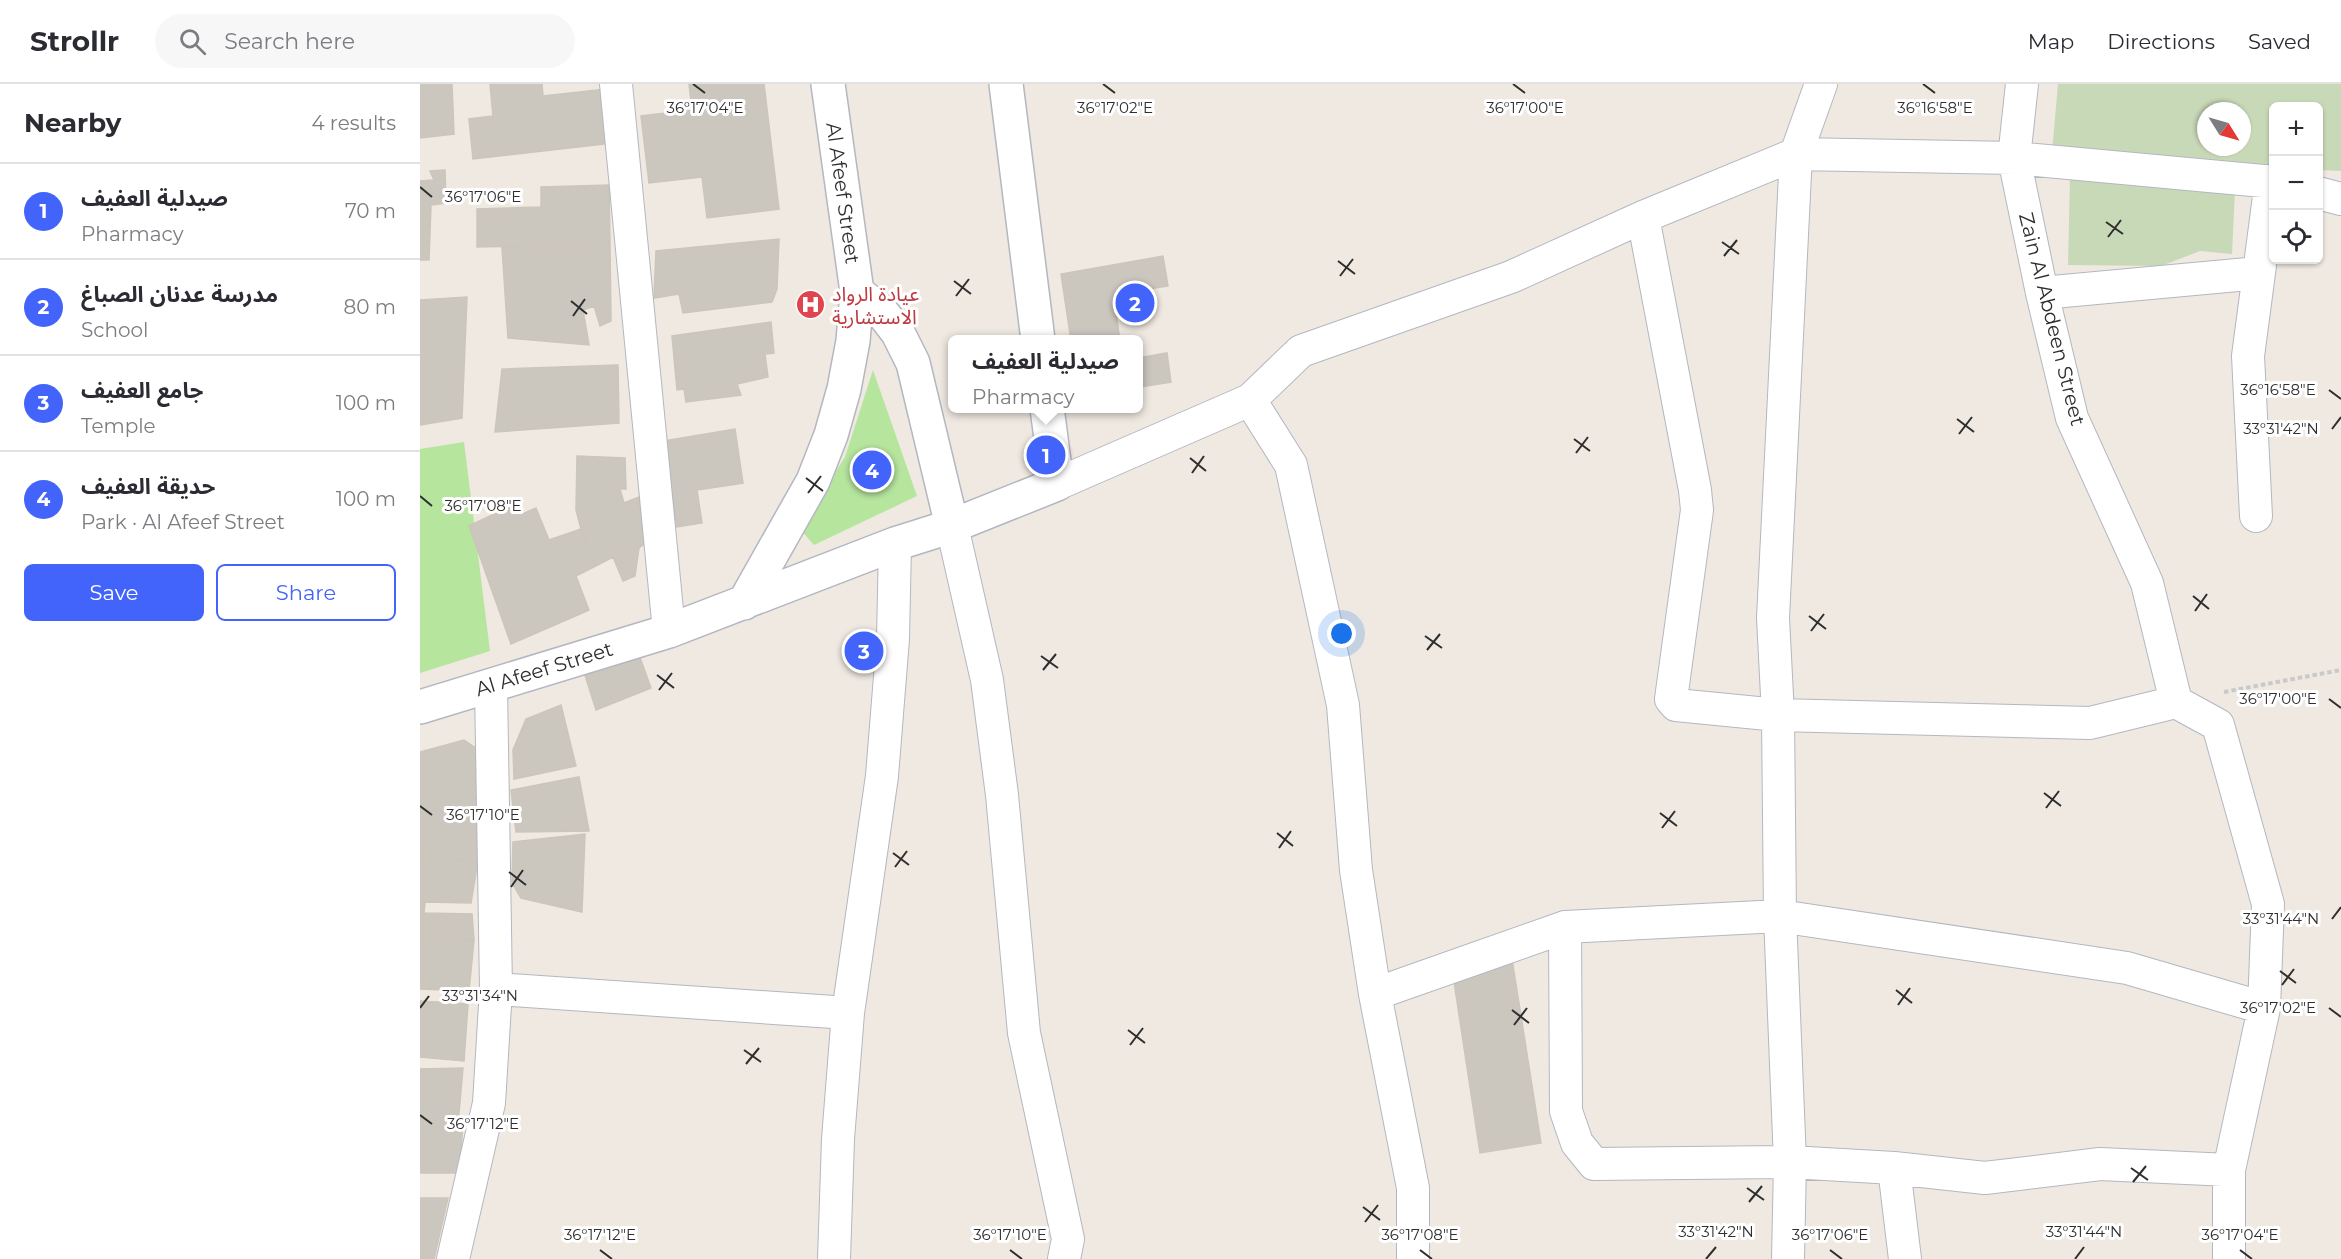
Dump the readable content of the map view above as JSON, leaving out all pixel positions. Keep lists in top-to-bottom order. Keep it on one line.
{"streets":{"main road":["Al Afeef Street"],"street":["Zain Al Abdeen Street"]},"places":{"hospital":["عيادة الرواد الاستشارية"]},"north":"bottom right","page":{"header":"Strollr","search":"Search here","nav":["Map","Directions","Saved"],"heading":["Nearby","4 results"],"map_buttons":["+","−"],"list":[{"mark":"1","name":"صيدلية العفيف","note":"Pharmacy","value":"70 m"},{"mark":"2","name":"مدرسة عدنان الصباغ","note":"School","value":"80 m"},{"mark":"3","name":"جامع العفيف","note":"Temple","value":"100 m"},{"mark":"4","name":"حديقة العفيف","note":"Park · Al Afeef Street","value":"100 m"}],"pins":["2","1","4","3"],"popup":["صيدلية العفيف","Pharmacy"],"buttons":["Save","Share"]},"coordinates":["36°17'00\"E","36°16'58\"E","36°17'04\"E","36°17'02\"E","36°17'06\"E","33°31'42\"N","36°17'08\"E","36°17'10\"E","33°31'44\"N","33°31'34\"N","36°17'12\"E"]}
